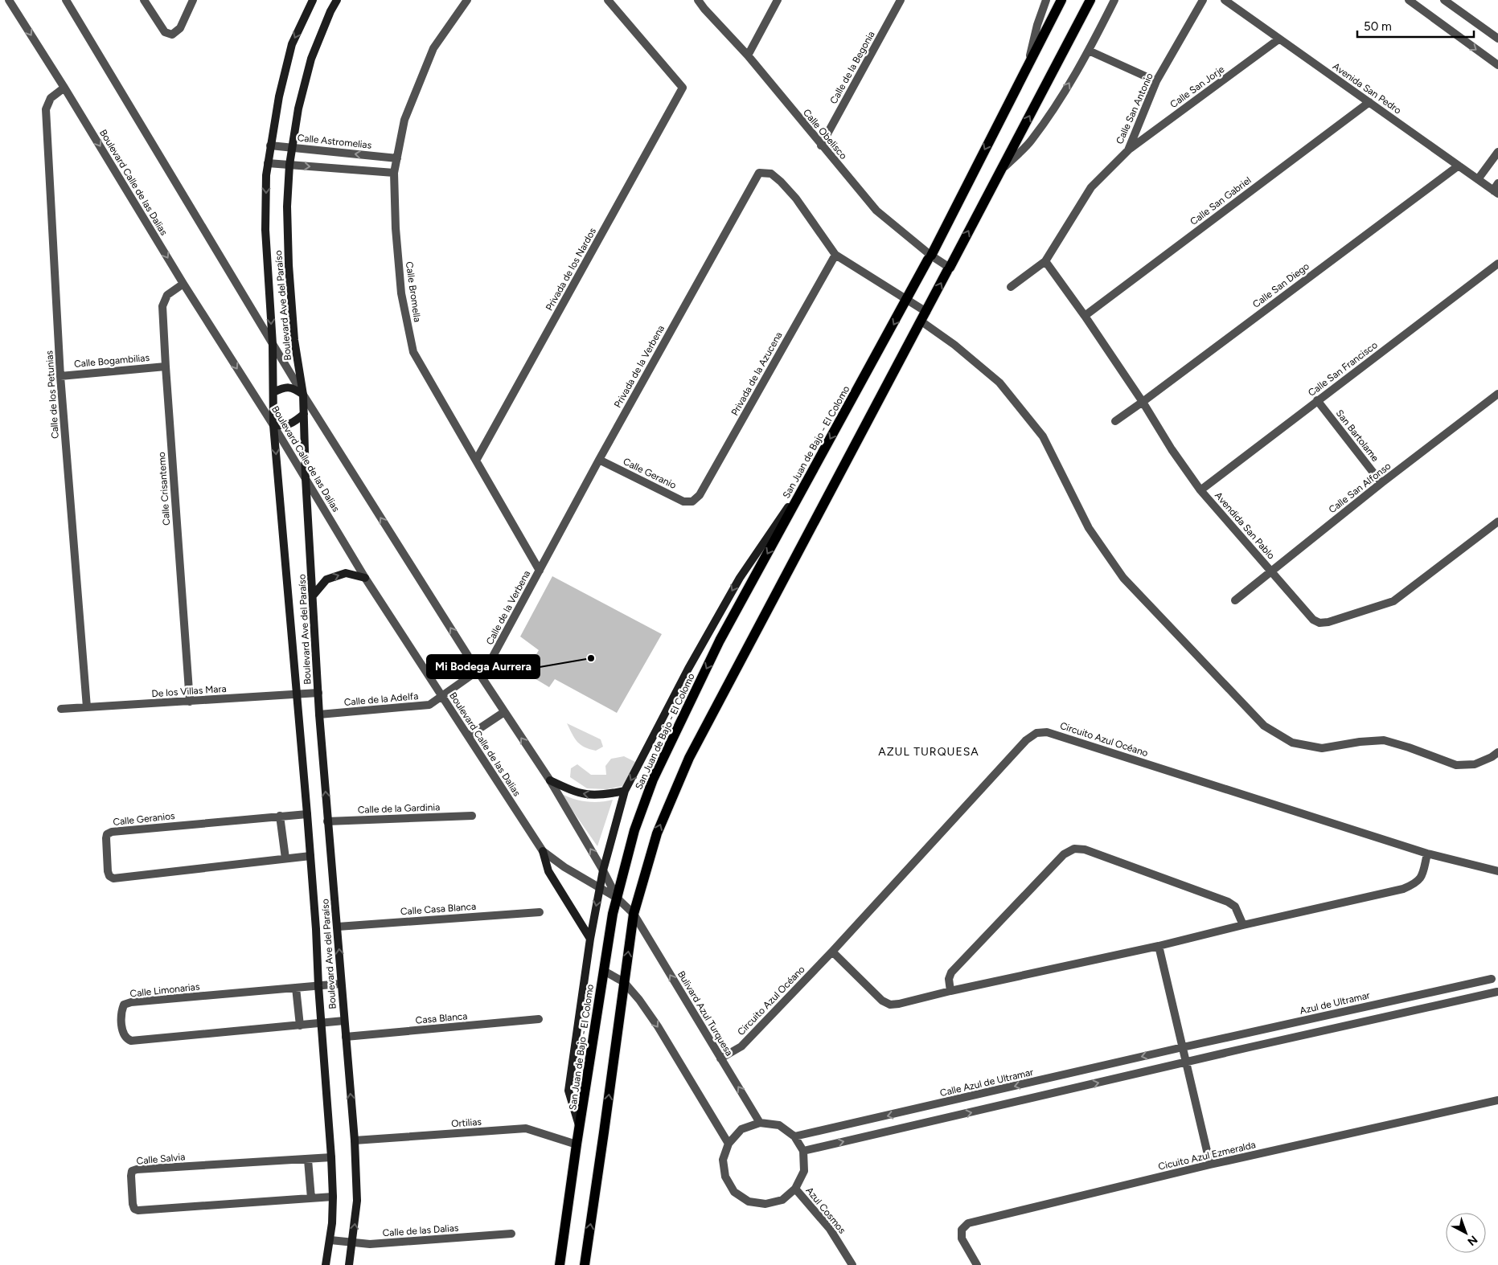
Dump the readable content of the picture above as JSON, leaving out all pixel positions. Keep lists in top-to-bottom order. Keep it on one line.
{"streets":{"main road":["San Juan de Bajo - El Colomo"],"street":["Calle de la Begonia","Calle San Jorje","Avenida San Pedro","Calle San Antonio","Calle Obelisco","Calle Astromelias","Boulevard Calle de las Dalias","Calle San Gabriel","Privada de los Nardos","Calle San Diego","Calle Bromella","Boulevard Ave del Paraíso","Calle Bogambilias","Privada de la Verbena","Calle San Francisco","Privada de la Azucena","Calle de los Petunias","San Bartolame","Calle Geranio","Calle San Alfonso","Calle Crisantemo","Avendida San Pablo","Calle de la Verbena","De los Villas Mara","Calle de la Adelfa","Circuito Azul Océano","Calle de la Gardinia","Calle Geranios","Calle Casa Blanca","Calle Limonarias","Azul de Ultramar","Bulivard Azul Turquesa","Casa Blanca","Calle Azul de Ultramar","Ortilias","Cicuito Azul Ezmeralda","Calle Salvia","Azul Cosmos","Calle de las Dalias"]},"crossings":[["Calle de la Begonia","Calle Obelisco"],["Calle San Jorje","Avenida San Pedro"],["Calle San Jorje","Calle San Antonio"],["Avenida San Pedro","Calle San Gabriel"],["Avenida San Pedro","Calle San Diego"],["Calle San Antonio","Avendida San Pablo"],["Calle Obelisco","San Juan de Bajo - El Colomo"],["Calle Astromelias","Calle Bromella"],["Calle Astromelias","Boulevard Ave del Paraíso"],["Boulevard Calle de las Dalias","Boulevard Ave del Paraíso"],["Boulevard Calle de las Dalias","Calle de los Petunias"],["Boulevard Calle de las Dalias","San Juan de Bajo - El Colomo"],["Boulevard Calle de las Dalias","Calle Crisantemo"],["Boulevard Calle de las Dalias","Calle de la Verbena"],["Boulevard Calle de las Dalias","Calle de la Adelfa"],["Boulevard Calle de las Dalias","Bulivard Azul Turquesa"],["Calle San Gabriel","Avendida San Pablo"],["Privada de los Nardos","Calle Bromella"],["Calle San Diego","Avendida San Pablo"],["Calle Bromella","Privada de la Verbena"],["Calle Bromella","Calle de la Verbena"],["Boulevard Ave del Paraíso","De los Villas Mara"],["Boulevard Ave del Paraíso","Calle de la Adelfa"],["Boulevard Ave del Paraíso","Calle de la Gardinia"],["Boulevard Ave del Paraíso","Calle Geranios"],["Boulevard Ave del Paraíso","Calle Casa Blanca"],["Boulevard Ave del Paraíso","Calle Limonarias"],["Boulevard Ave del Paraíso","Casa Blanca"],["Boulevard Ave del Paraíso","Ortilias"],["Boulevard Ave del Paraíso","Calle Salvia"],["Boulevard Ave del Paraíso","Calle de las Dalias"],["Calle Bogambilias","Calle de los Petunias"],["Calle Bogambilias","Calle Crisantemo"],["Privada de la Verbena","Privada de la Azucena"],["Privada de la Verbena","Calle Geranio"],["Privada de la Verbena","Calle de la Verbena"],["Calle San Francisco","San Bartolame"],["Calle San Francisco","Avendida San Pablo"],["Privada de la Azucena","Calle Geranio"],["Calle de los Petunias","De los Villas Mara"],["San Bartolame","Calle San Alfonso"],["San Juan de Bajo - El Colomo","Ortilias"],["Calle San Alfonso","Avendida San Pablo"],["Calle Crisantemo","De los Villas Mara"],["Calle de la Verbena","Calle de la Adelfa"],["Circuito Azul Océano","Bulivard Azul Turquesa"],["Azul de Ultramar","Calle Azul de Ultramar"],["Bulivard Azul Turquesa","Calle Azul de Ultramar"],["Bulivard Azul Turquesa","Azul Cosmos"],["Calle Azul de Ultramar","Azul Cosmos"]],"districts":["AZUL TURQUESA"],"places":["Mi Bodega Aurrera"],"scale_bar":"50 m","north":"bottom right"}
